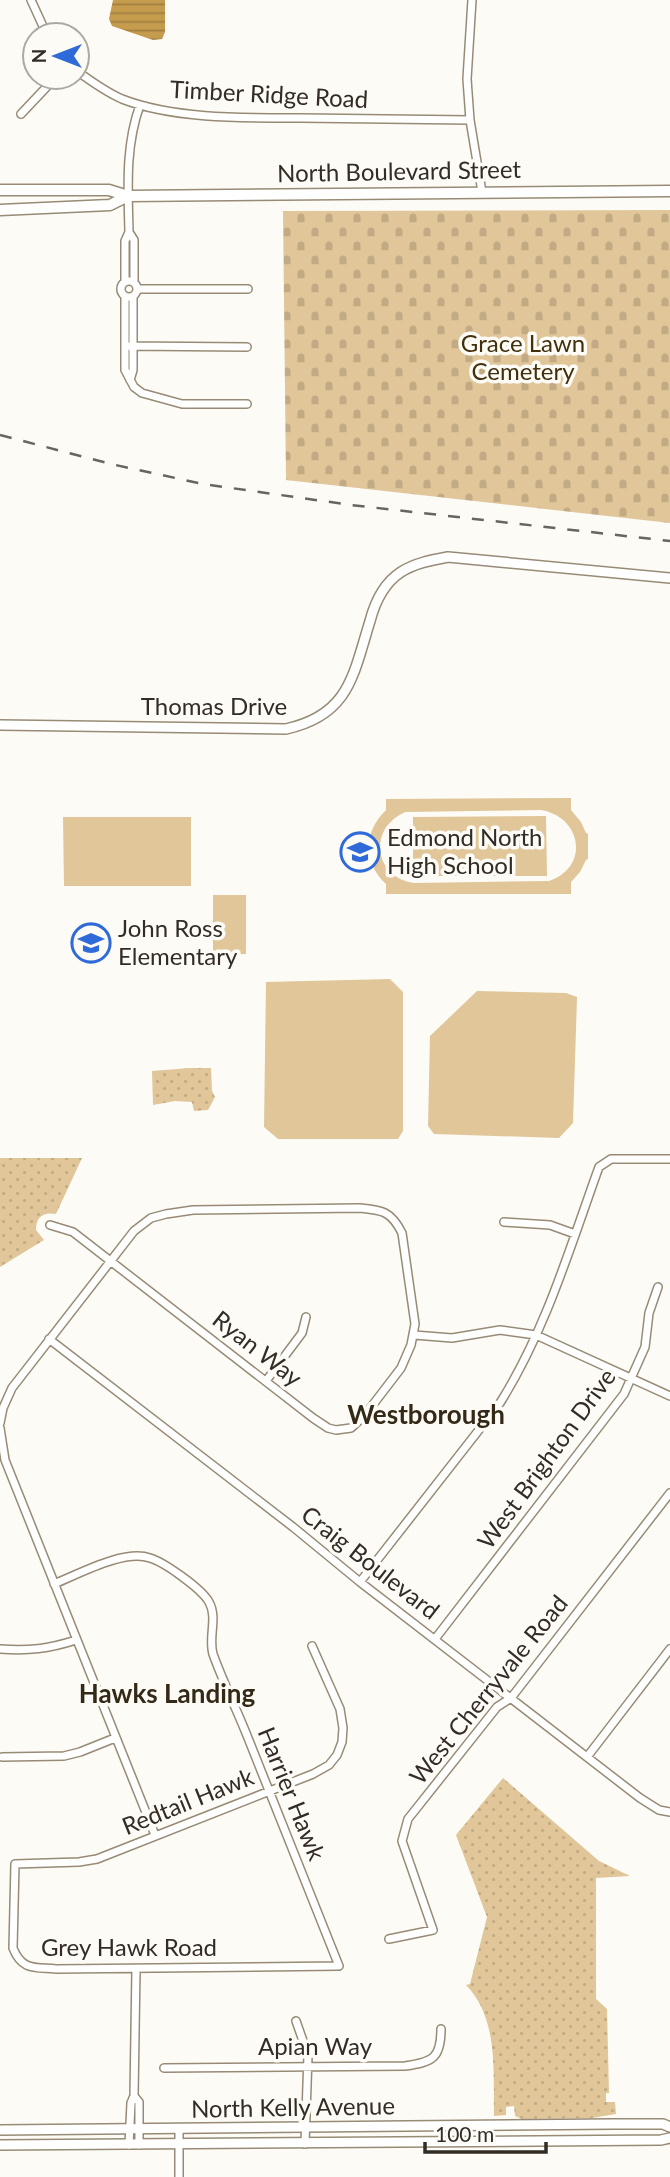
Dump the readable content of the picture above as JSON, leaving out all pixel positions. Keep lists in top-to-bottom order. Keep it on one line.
{"streets":{"main road":["North Boulevard Street"],"street":["Timber Ridge Road","Thomas Drive","Ryan Way","West Brighton Drive","Craig Boulevard","West Cherryvale Road","Harrier Hawk","Redtail Hawk","Grey Hawk Road","Apian Way","North Kelly Avenue"]},"crossings":[["West Brighton Drive","Craig Boulevard"],["Craig Boulevard","West Cherryvale Road"],["Harrier Hawk","Redtail Hawk"],["Harrier Hawk","Grey Hawk Road"],["Redtail Hawk","Grey Hawk Road"]],"districts":["Westborough","Hawks Landing"],"parks":["Grace Lawn Cemetery"],"places":{"school or university":["Edmond North High School","John Ross Elementary"]},"scale_bar":"100 m","north":"left"}
